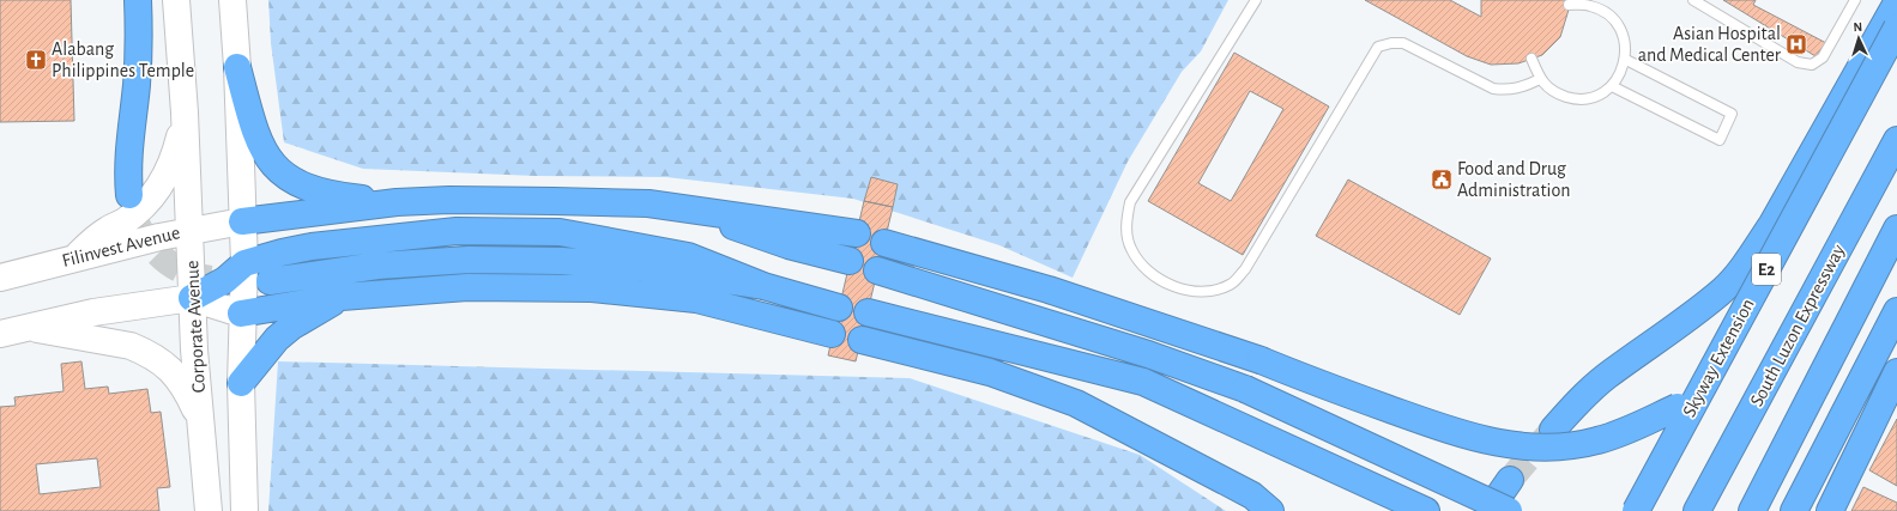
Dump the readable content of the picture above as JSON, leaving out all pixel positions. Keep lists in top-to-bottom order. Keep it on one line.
{"streets":{"highway":["E2","South Luzon Expressway","Skyway Extension"],"main road":["Filinvest Avenue","Corporate Avenue"]},"crossings":[["Filinvest Avenue","Corporate Avenue"]],"places":{"hospital":["Asian Hospital and Medical Center"],"church":["Alabang Philippines Temple"],"public building":["Food and Drug Administration"]},"north":"top"}
